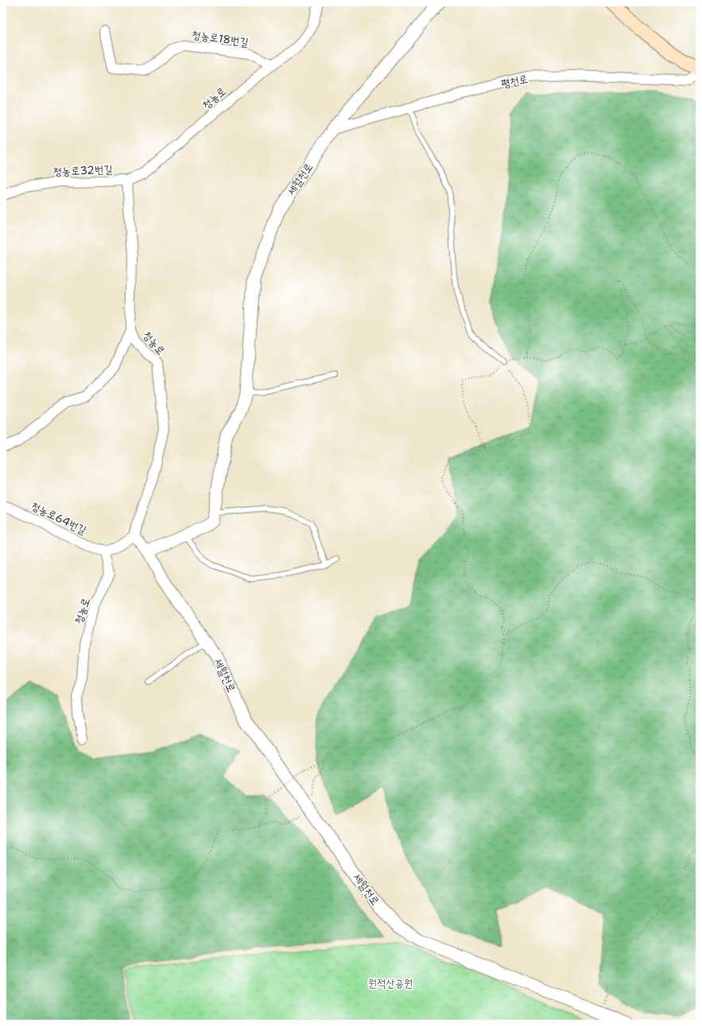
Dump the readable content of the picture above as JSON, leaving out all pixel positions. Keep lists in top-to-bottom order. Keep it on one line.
{"streets":{"street":["청농로18번길","평천로","청농로","청농로32번길","세월천로","청농로64번길"]},"crossings":[["청농로18번길","청농로"],["평천로","세월천로"],["청농로","청농로32번길"],["청농로","세월천로"],["청농로","청농로64번길"]],"parks":["원적산공원"]}
